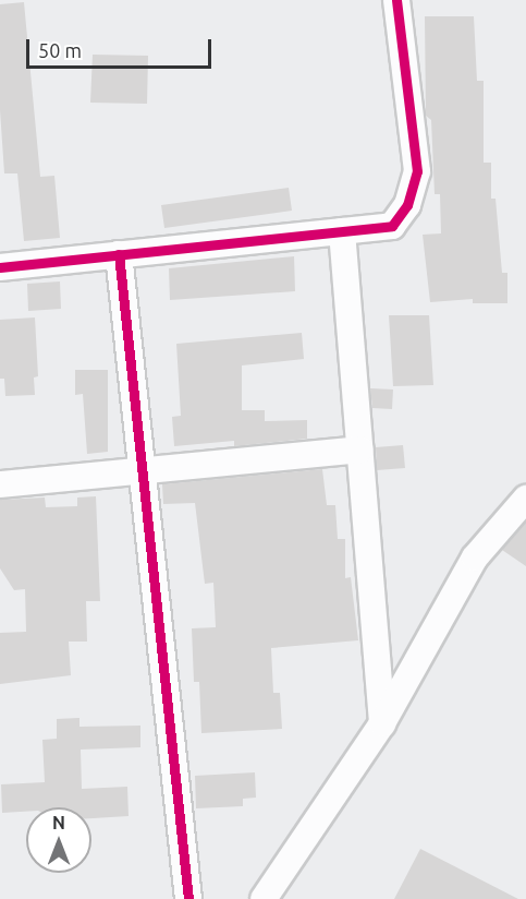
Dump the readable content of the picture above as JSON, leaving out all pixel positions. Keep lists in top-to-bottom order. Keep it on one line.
{"scale_bar":"50 m","north":"top"}
